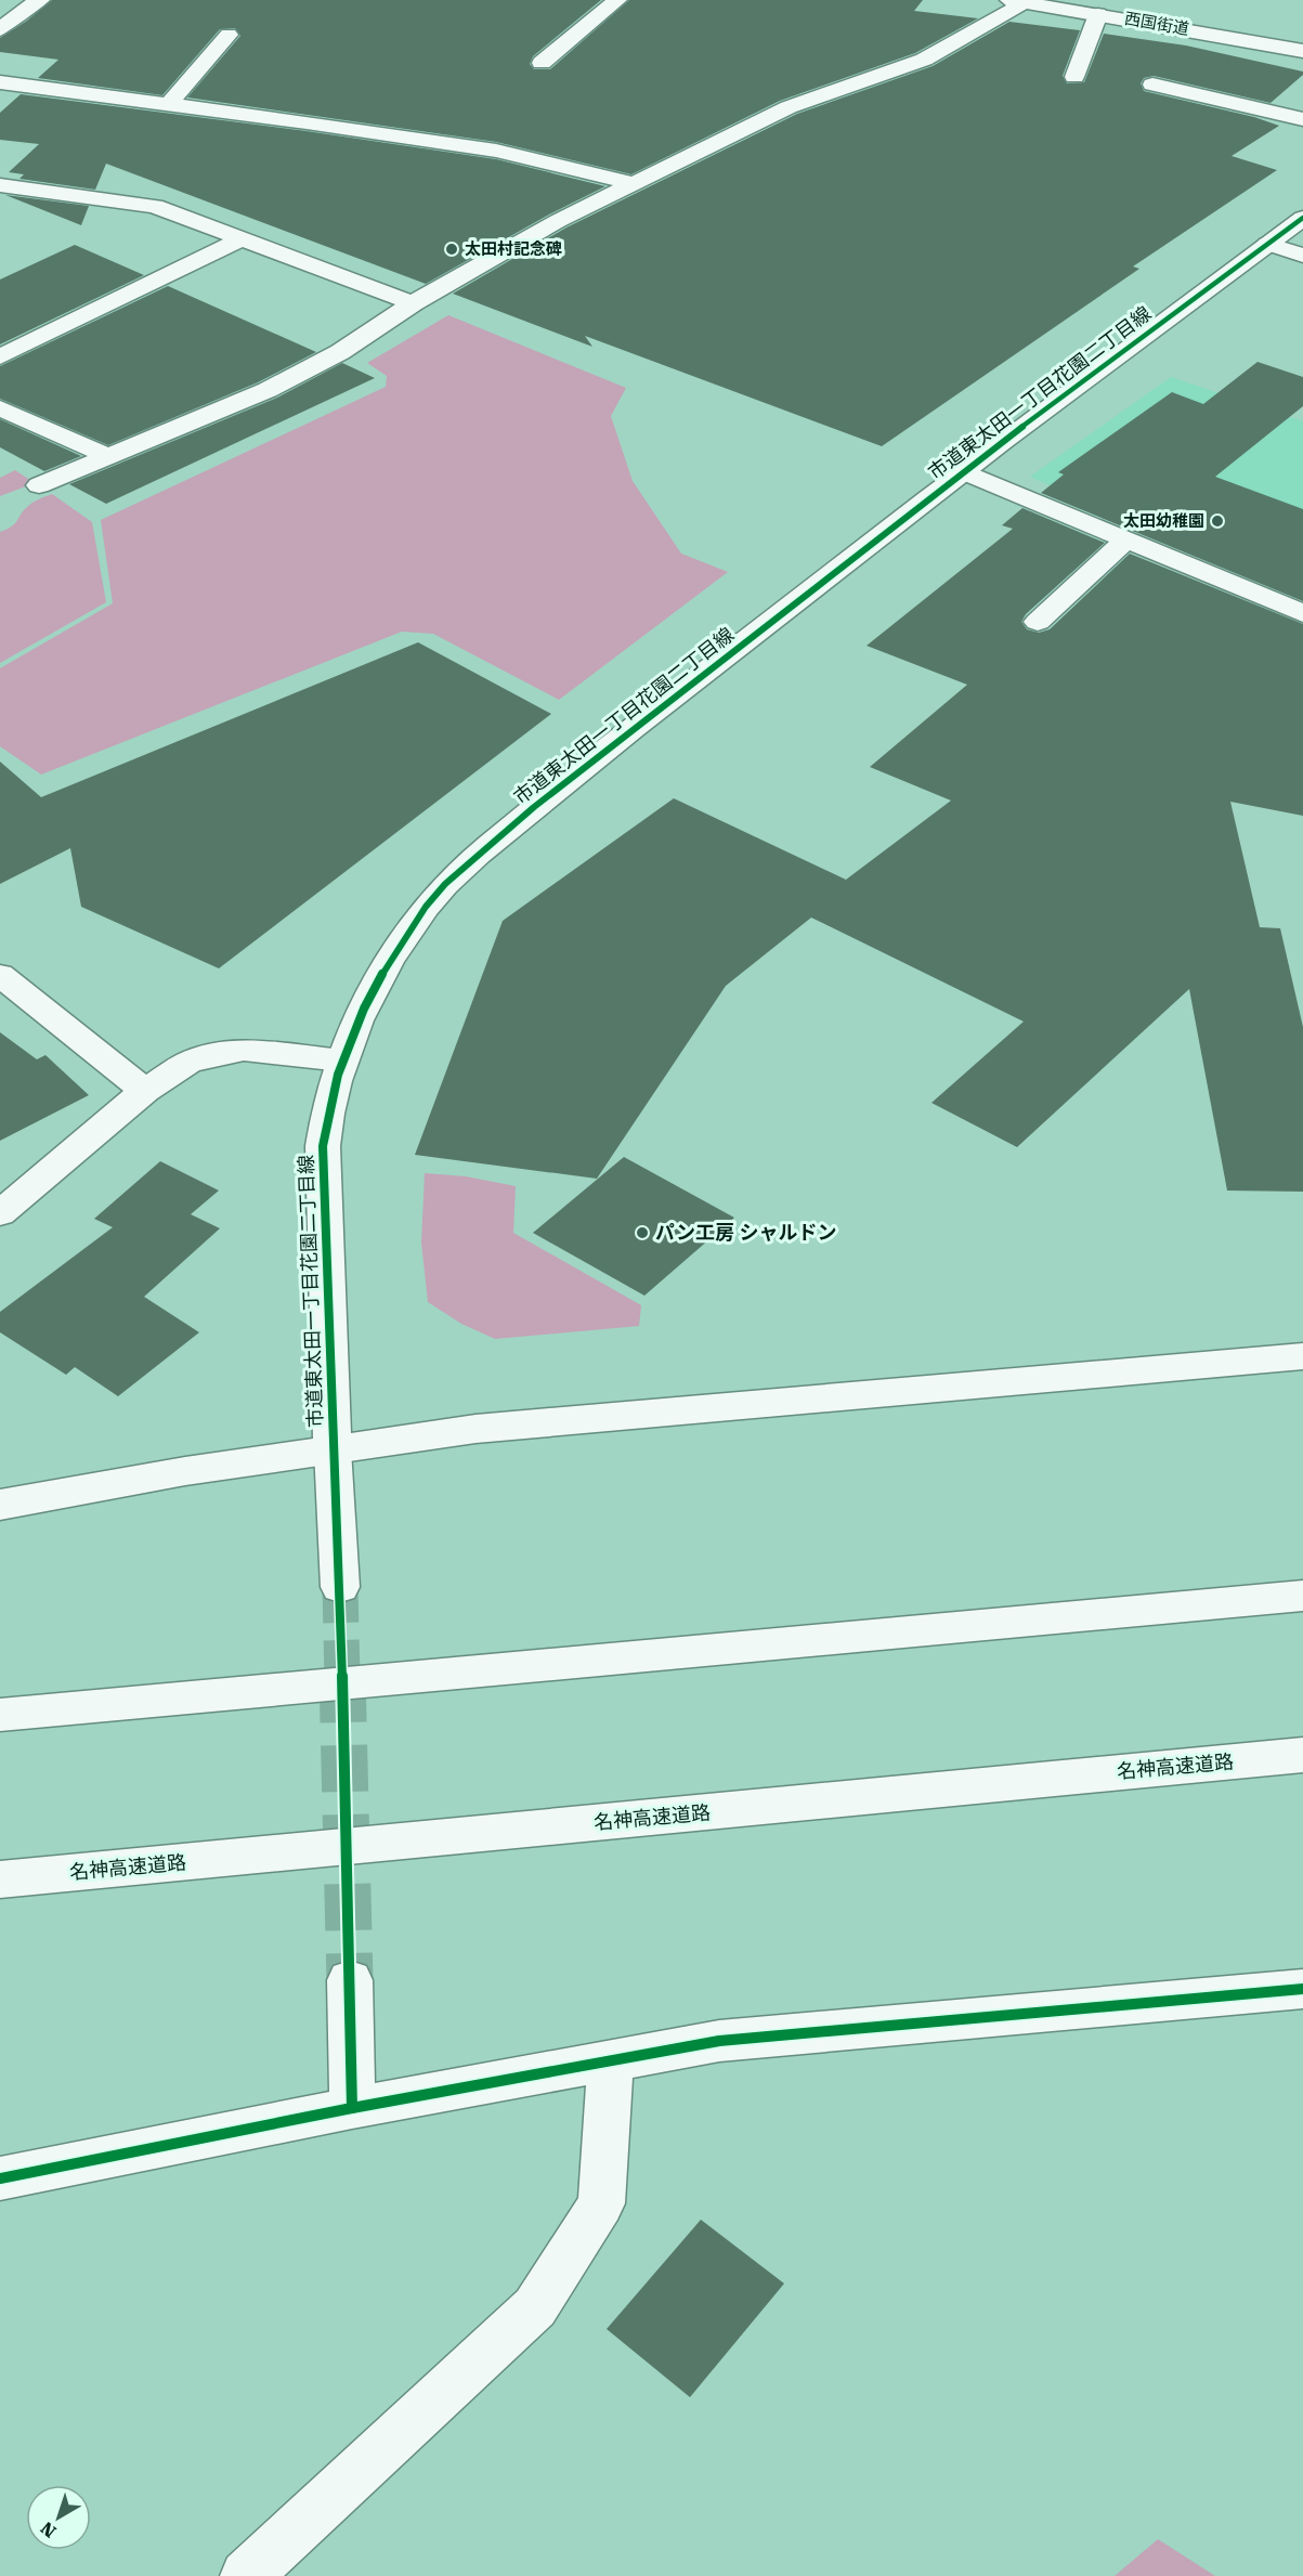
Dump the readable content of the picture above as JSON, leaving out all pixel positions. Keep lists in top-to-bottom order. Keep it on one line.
{"streets":{"main road":["西国街道","市道東太田一丁目花園二丁目線","名神高速道路"]},"places":["太田村記念碑","太田幼稚園","パン工房 シャルドン"],"north":"bottom left"}
